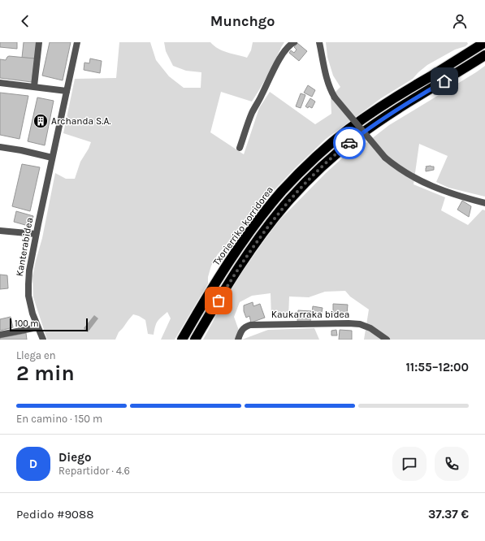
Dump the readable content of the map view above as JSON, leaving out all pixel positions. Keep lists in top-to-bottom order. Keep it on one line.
{"streets":{"highway":["Txorierriko korridorea"],"street":["Kanterabidea","Kaukarraka bidea"]},"places":{"building":["Archanda S.A."]},"scale_bar":"100 m","page":{"header":"Munchgo","scale":"100 m","heading":["2 min","Llega en","11:55–12:00"],"panel":["Diego","Repartidor · 4.6","Pedido #9088","37.37 €"],"bar":"En camino · 150 m","round":"D"}}
